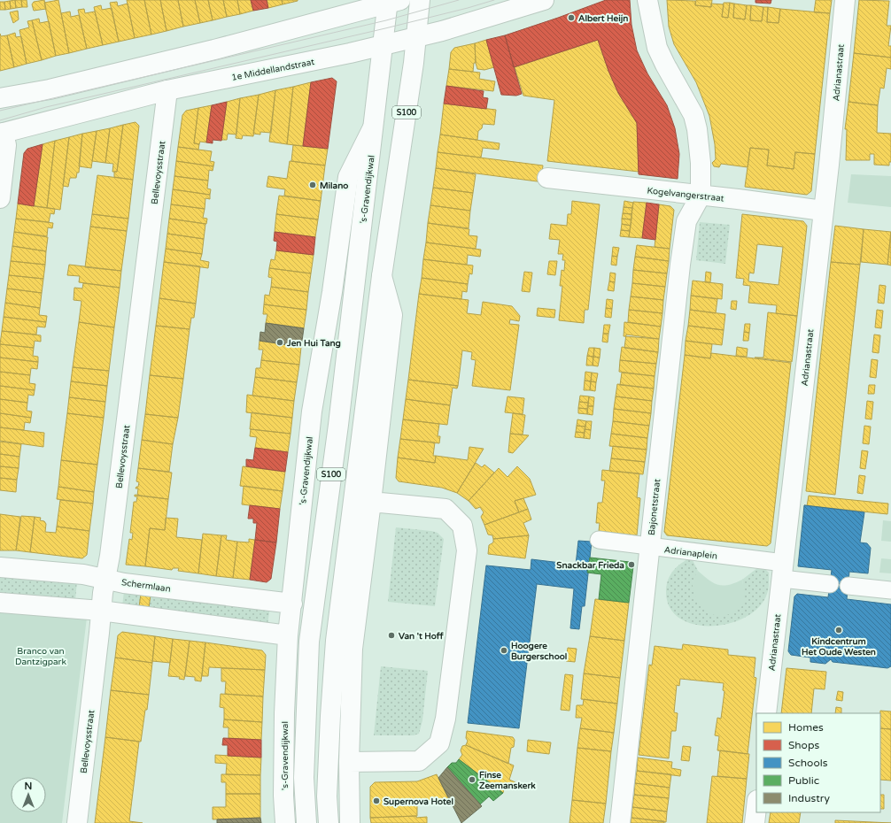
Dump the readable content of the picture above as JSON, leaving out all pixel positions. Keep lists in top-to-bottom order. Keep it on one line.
{"streets":{"street":["1e Middellandstraat","Adrianastraat","S100","Bellevoysstraat","'s-Gravendijkwal","Kogelvangerstraat","Bajonetstraat","Adrianaplein","Schermlaan"]},"crossings":[["1e Middellandstraat","S100"],["1e Middellandstraat","Bellevoysstraat"],["1e Middellandstraat","'s-Gravendijkwal"],["Adrianastraat","Kogelvangerstraat"],["Adrianastraat","Adrianaplein"],["Bellevoysstraat","Schermlaan"],["'s-Gravendijkwal","Schermlaan"],["Kogelvangerstraat","Bajonetstraat"],["Bajonetstraat","Adrianaplein"]],"parks":["Branco van Dantzigpark"],"places":["Albert Heijn","Milano","Jen Hui Tang","Snackbar Frieda","Kindcentrum Het Oude Westen","Van 't Hoff","Hoogere Burgerschool","Finse Zeemanskerk","Supernova Hotel"],"legend":["Homes","Shops","Schools","Public","Industry"],"north":"top"}
